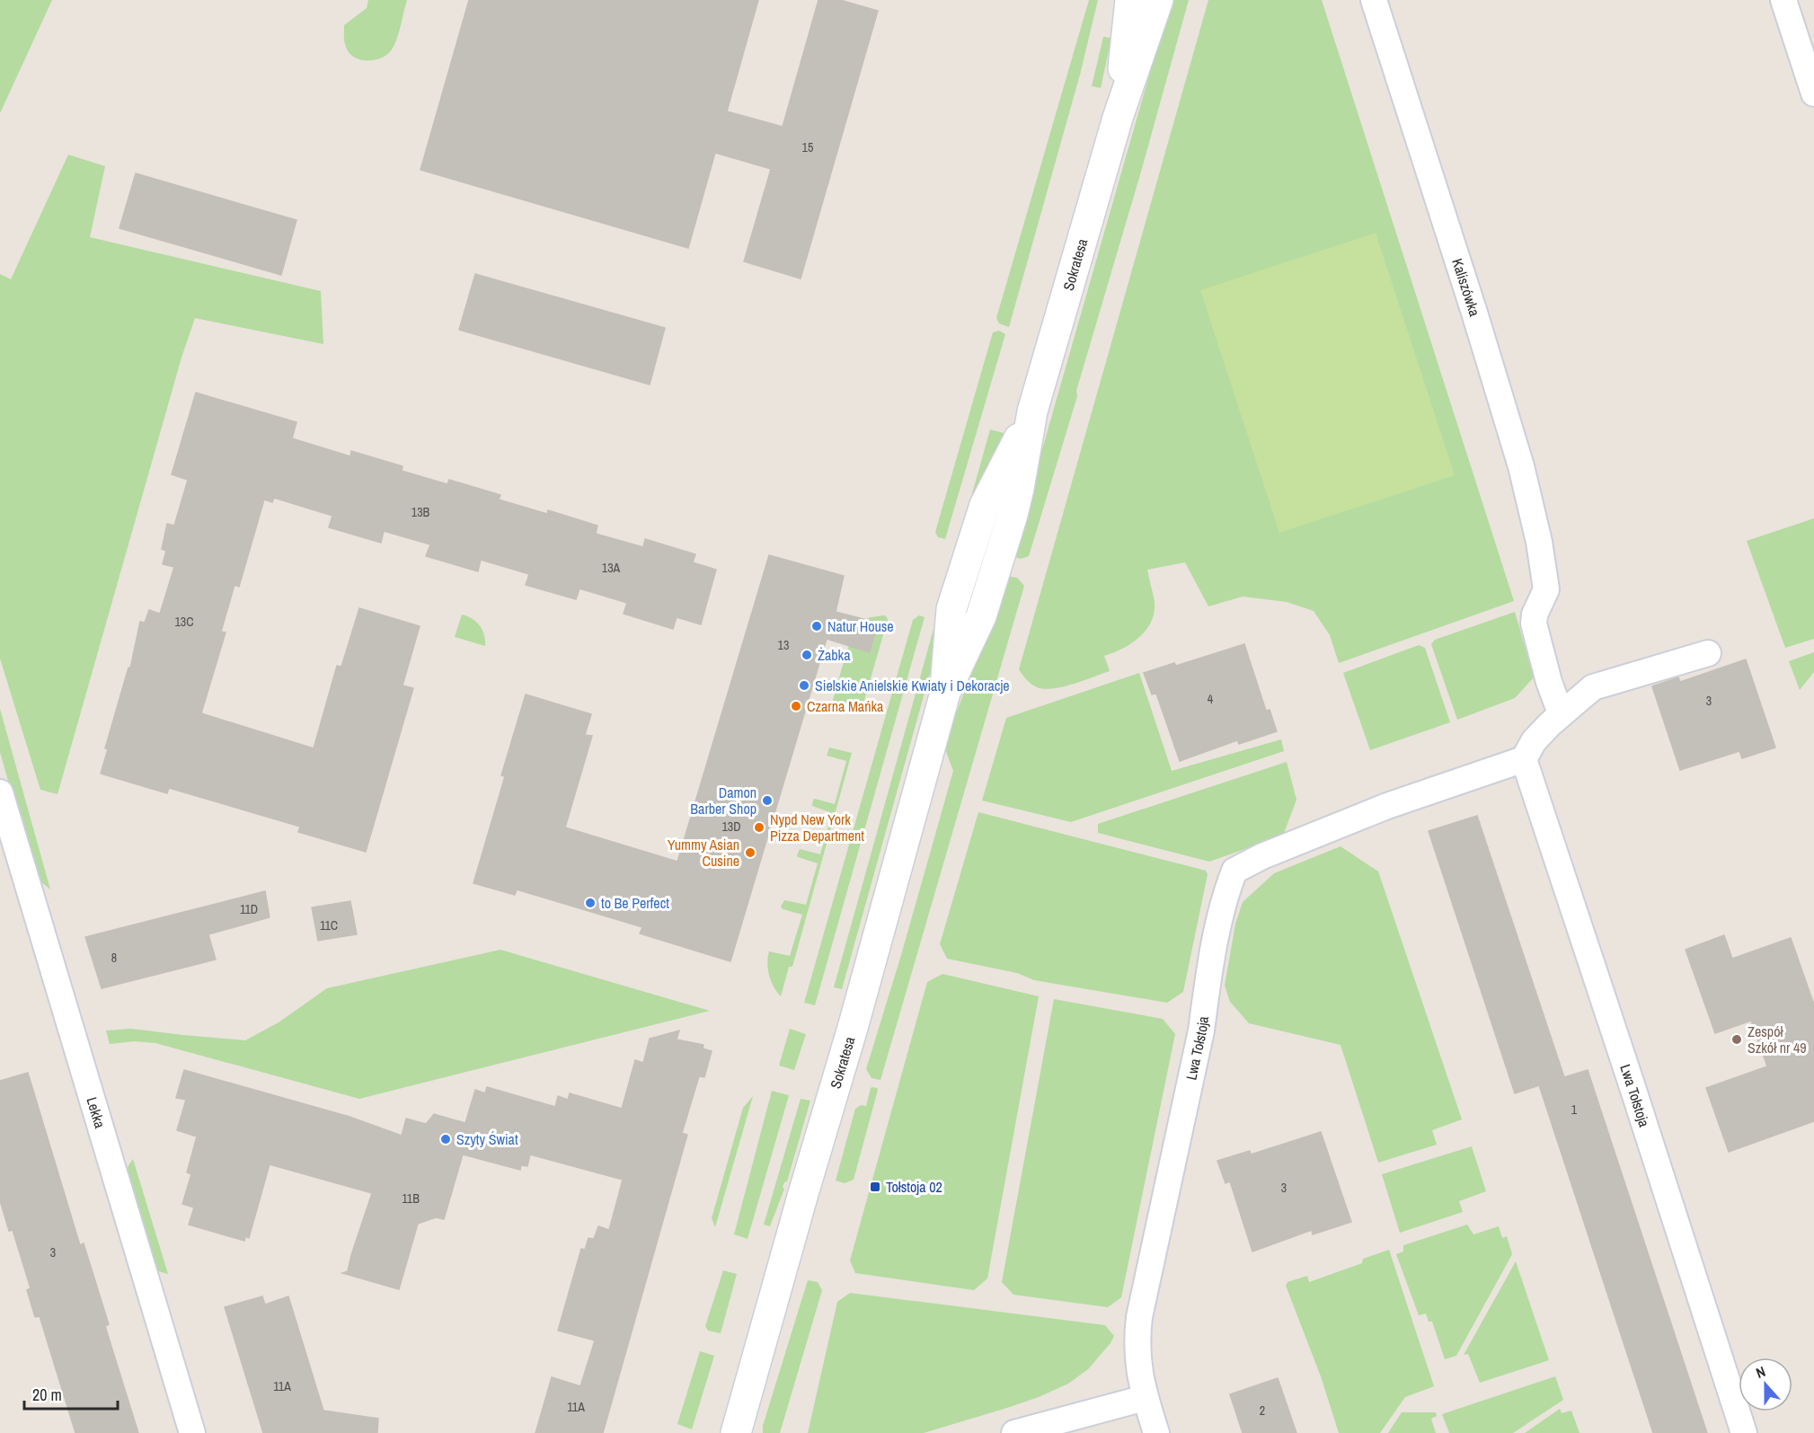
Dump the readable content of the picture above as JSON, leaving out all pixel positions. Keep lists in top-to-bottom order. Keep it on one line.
{"streets":{"street":["Sokratesa","Kaliszówka","Lwa Tołstoja","Lekka"]},"places":{"other":["Natur House","Żabka","Sielskie Anielskie Kwiaty i Dekoracje","Czarna Mańka","Damon Barber Shop","Nypd New York Pizza Department","Yummy Asian Cusine","to Be Perfect","Zespół Szkół nr 49","Szyty Świat"],"transit":["Tołstoja 02"]},"house_numbers":["15","13B","13A","13C","13","4","3","13D","11D","11C","8","1","3","11B","3","11A","11A","2"],"scale_bar":"20 m","north":"top"}
